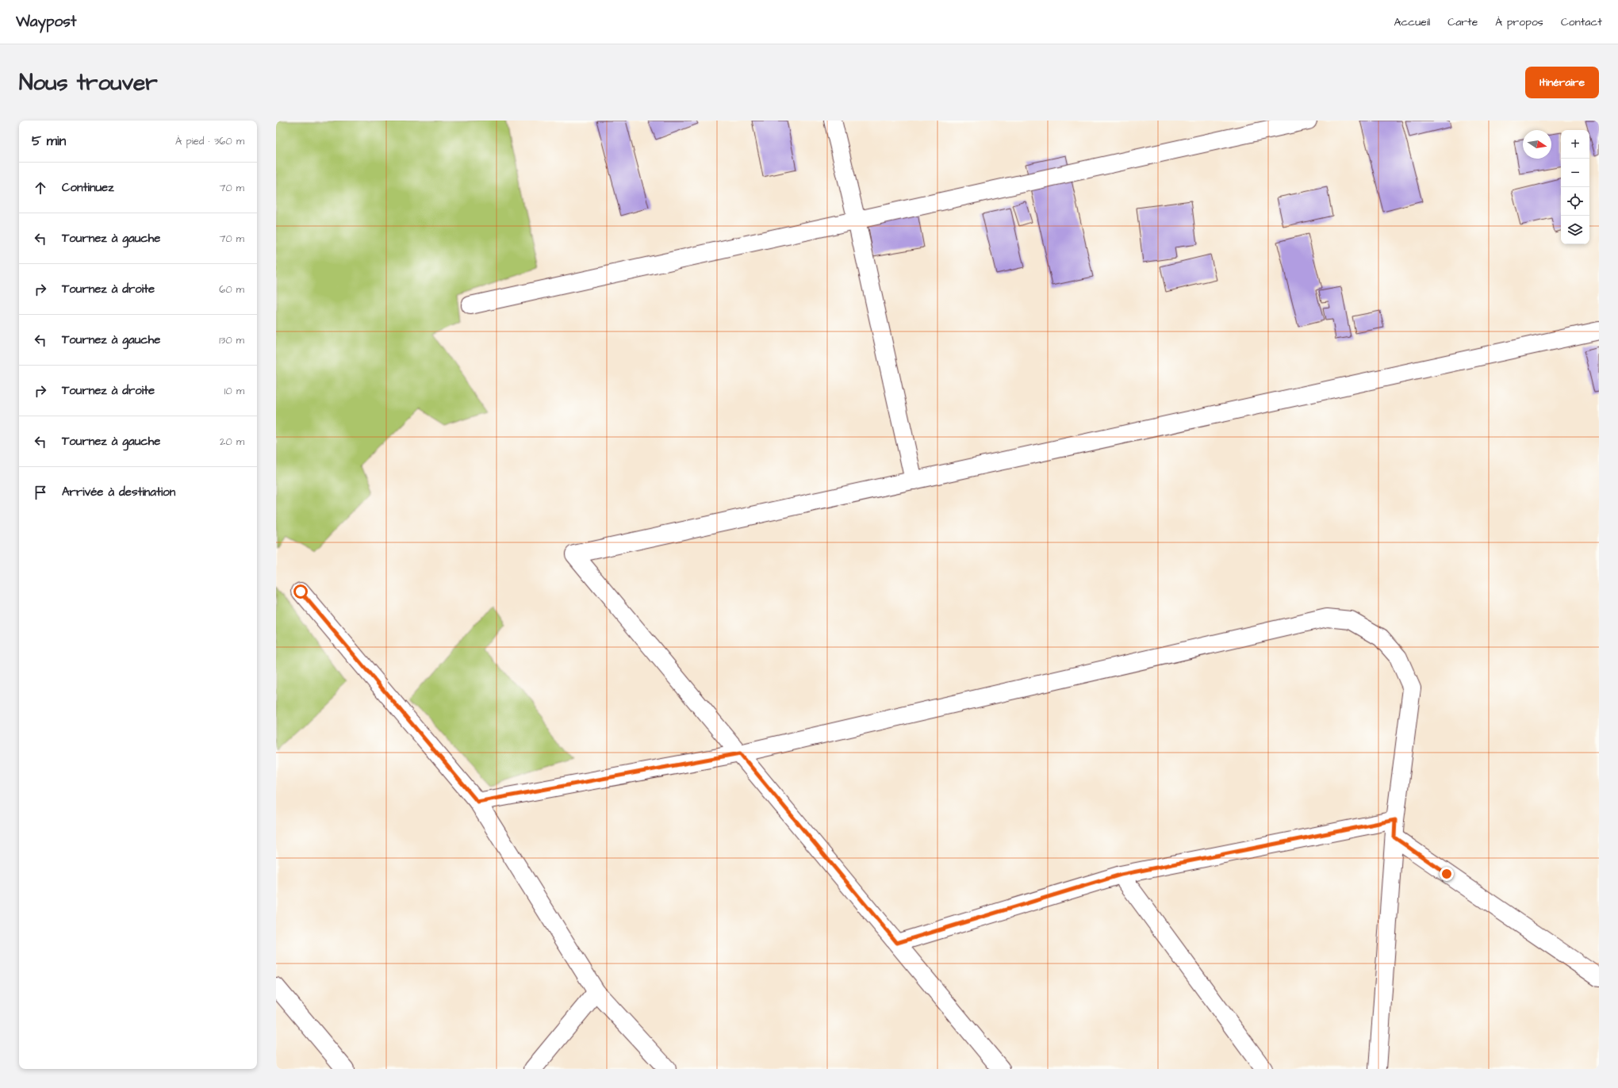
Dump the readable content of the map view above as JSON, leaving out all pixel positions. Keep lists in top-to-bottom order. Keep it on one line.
{"north":"right","page":{"header":"Waypost","nav":["Accueil","Carte","À propos","Contact"],"buttons":"Itinéraire","title":"Nous trouver","heading":["5 min","À pied · 360 m"],"map_buttons":["+","−"],"list":[["Continuez","70 m"],["Tournez à gauche","70 m"],["Tournez à droite","60 m"],["Tournez à gauche","130 m"],["Tournez à droite","10 m"],["Tournez à gauche","20 m"],"Arrivée à destination"]}}
